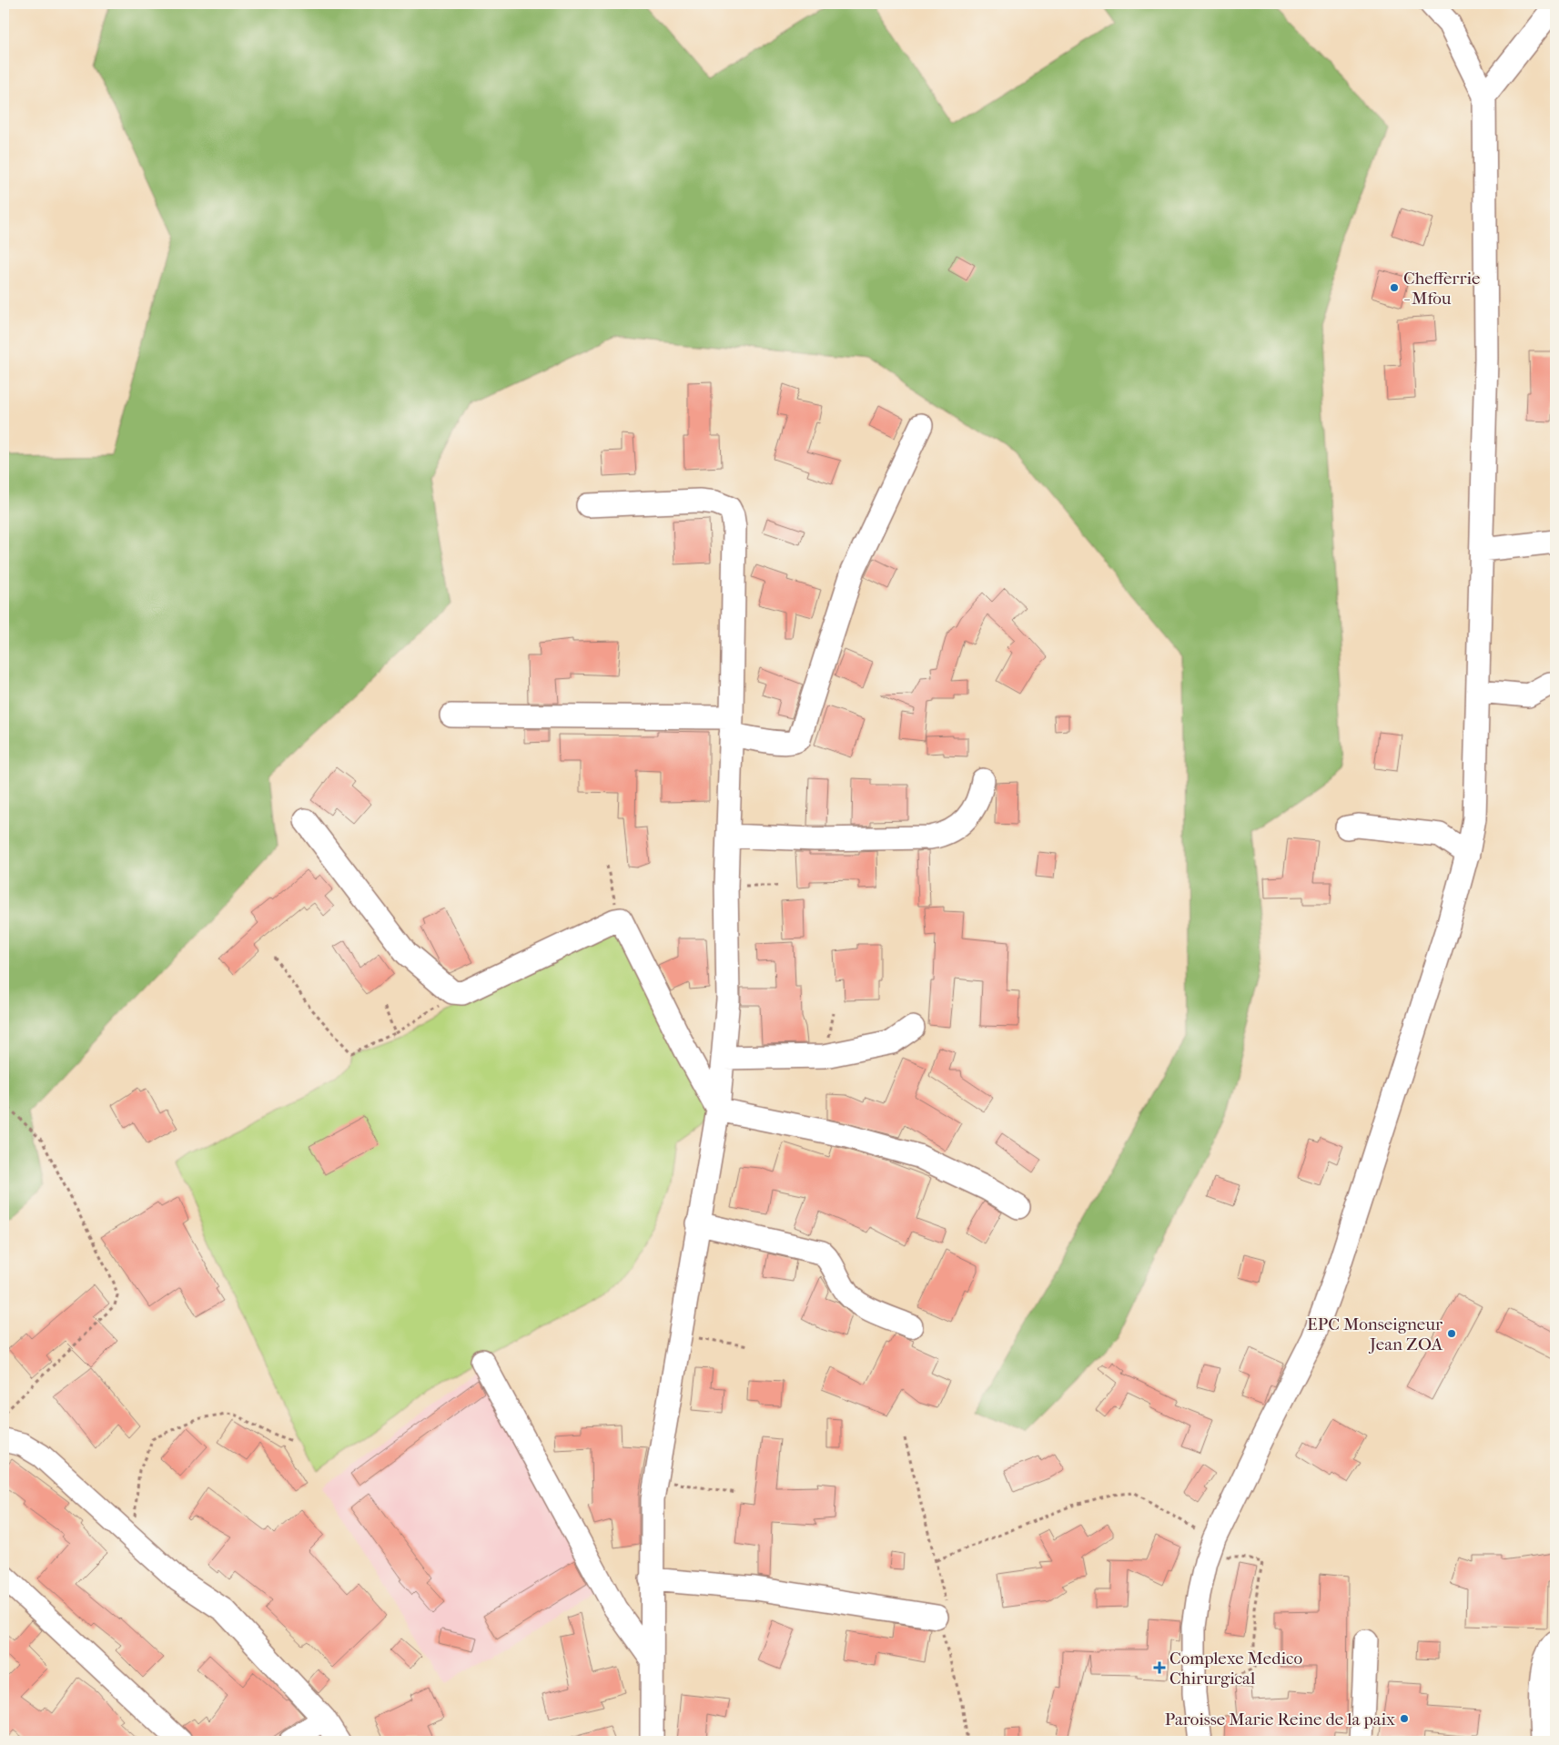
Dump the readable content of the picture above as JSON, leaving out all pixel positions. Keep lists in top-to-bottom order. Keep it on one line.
{"places":{"other":["Chefferrie - Mfou","EPC Monseigneur Jean ZOA","Paroisse Marie Reine de la paix"],"health":["Complexe Medico Chirurgical"]}}
